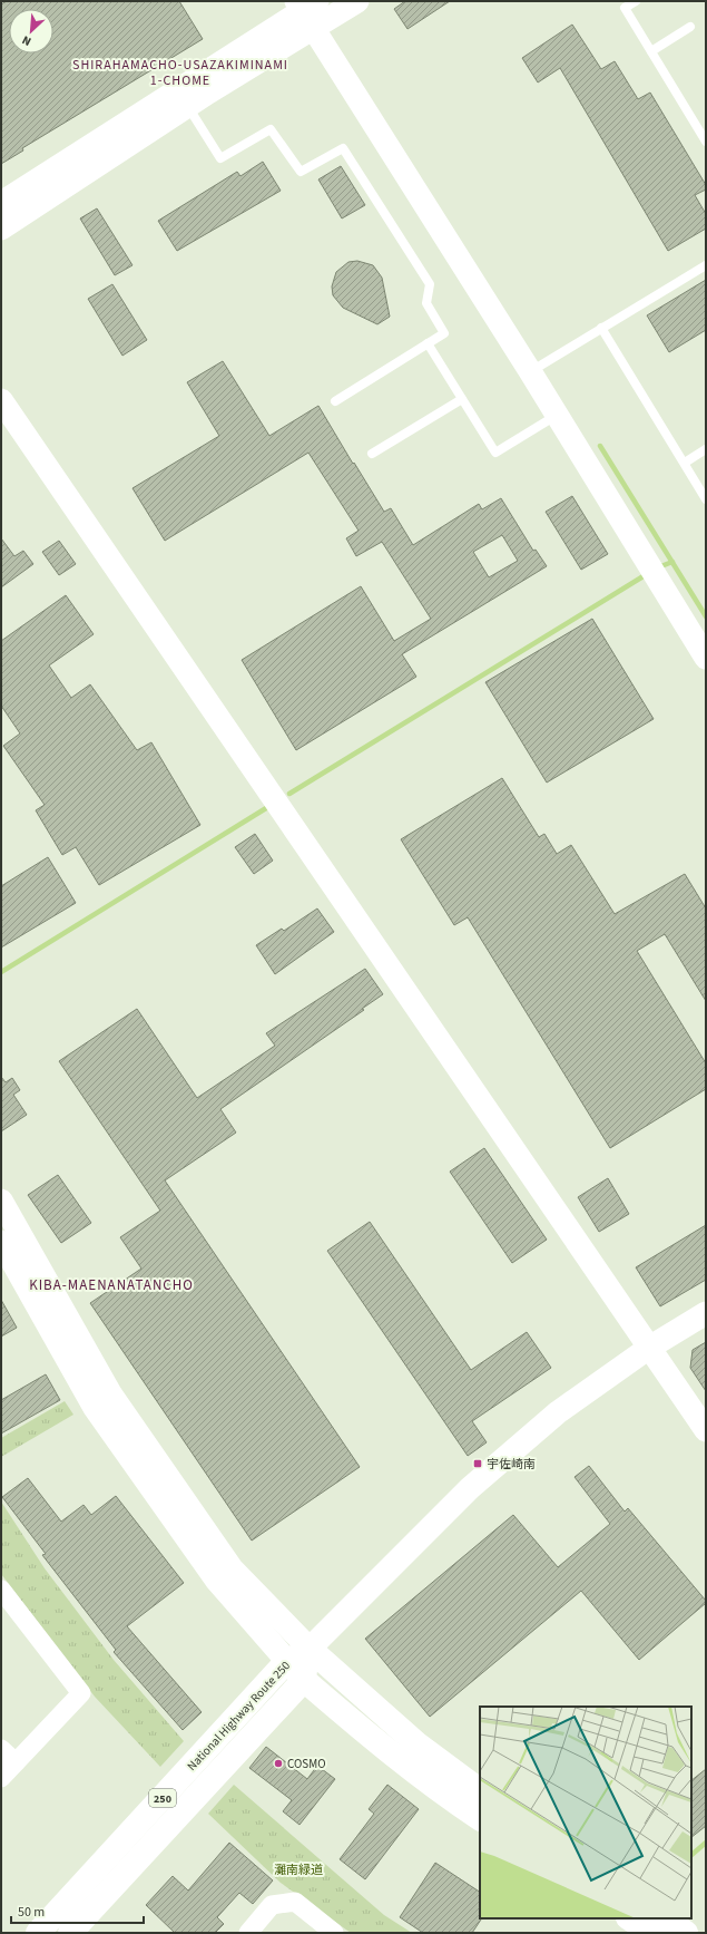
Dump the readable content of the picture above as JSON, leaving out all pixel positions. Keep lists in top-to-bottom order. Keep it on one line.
{"streets":{"highway":["National Highway Route 250","250"]},"districts":["SHIRAHAMACHO-USAZAKIMINAMI 1-CHOME","KIBA-MAENANATANCHO"],"parks":["灘南緑道"],"places":{"transit":["宇佐崎南"],"other":["COSMO"]},"scale_bar":"50 m","north":"bottom left"}
